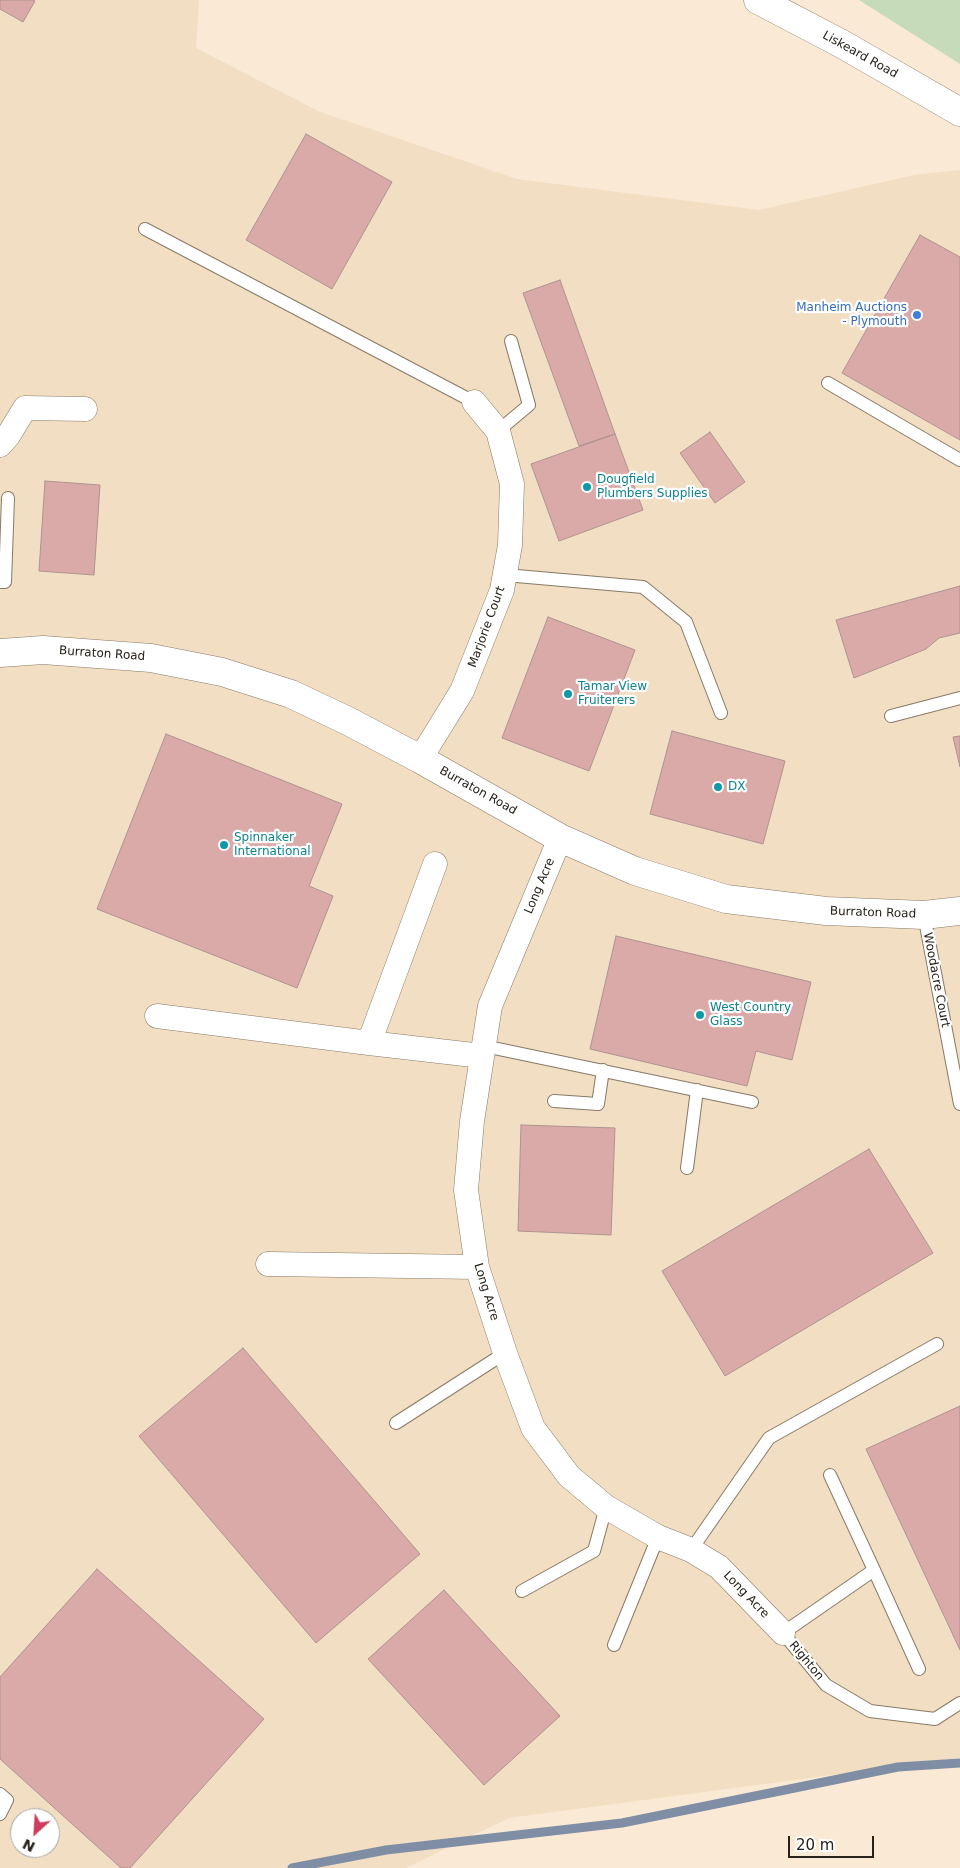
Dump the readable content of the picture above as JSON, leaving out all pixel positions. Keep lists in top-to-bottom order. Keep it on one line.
{"streets":{"street":["Liskeard Road","Marjorie Court","Burraton Road","Long Acre"],"lane":["Woodacre Court","Righton"]},"crossings":[["Marjorie Court","Burraton Road"],["Burraton Road","Long Acre"],["Burraton Road","Woodacre Court"],["Long Acre","Righton"]],"places":["Manheim Auctions - Plymouth","Dougfield Plumbers Supplies","Tamar View Fruiterers","DX","Spinnaker International","West Country Glass"],"scale_bar":"20 m","north":"bottom left"}
